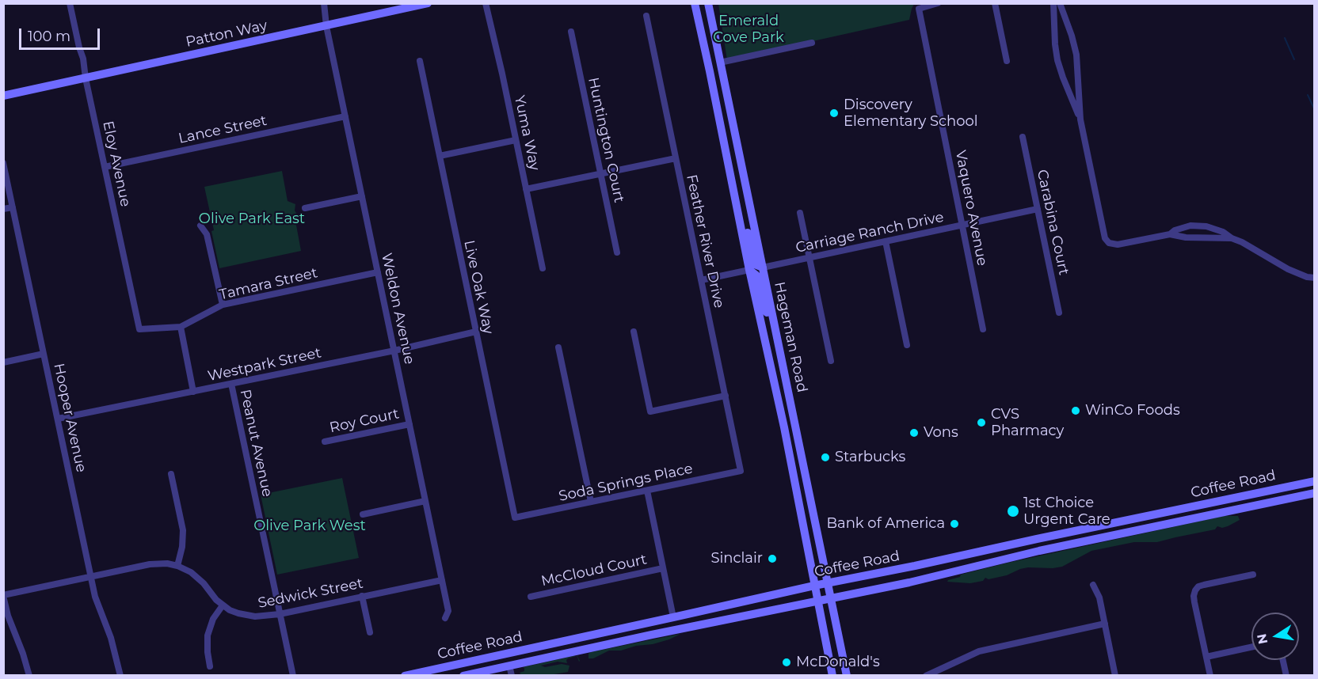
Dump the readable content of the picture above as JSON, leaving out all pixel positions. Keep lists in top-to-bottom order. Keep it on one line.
{"streets":{"main road":["Patton Way","Hageman Road","Coffee Road"],"street":["Lance Street","Yuma Way","Huntington Court","Eloy Avenue","Vaquero Avenue","Carabina Court","Carriage Ranch Drive","Feather River Drive","Tamara Street","Live Oak Way","Weldon Avenue","Westpark Street","Hooper Avenue","Roy Court","Peanut Avenue","Soda Springs Place","McCloud Court","Sedwick Street"]},"crossings":[["Patton Way","Eloy Avenue"],["Patton Way","Weldon Avenue"],["Lance Street","Eloy Avenue"],["Lance Street","Weldon Avenue"],["Eloy Avenue","Tamara Street"],["Vaquero Avenue","Carriage Ranch Drive"],["Carabina Court","Carriage Ranch Drive"],["Carriage Ranch Drive","Hageman Road"],["Feather River Drive","Soda Springs Place"],["Tamara Street","Weldon Avenue"],["Live Oak Way","Westpark Street"],["Live Oak Way","Soda Springs Place"],["Weldon Avenue","Westpark Street"],["Weldon Avenue","Roy Court"],["Weldon Avenue","Sedwick Street"],["Hageman Road","Coffee Road"],["Westpark Street","Hooper Avenue"],["Westpark Street","Peanut Avenue"],["Hooper Avenue","Sedwick Street"],["Peanut Avenue","Sedwick Street"]],"parks":["Emerald Cove Park","Olive Park East","Olive Park West"],"places":["Discovery Elementary School","WinCo Foods","CVS Pharmacy","Vons","Starbucks","1st Choice Urgent Care","Bank of America","Sinclair","McDonald's"],"scale_bar":"100 m","north":"left"}
